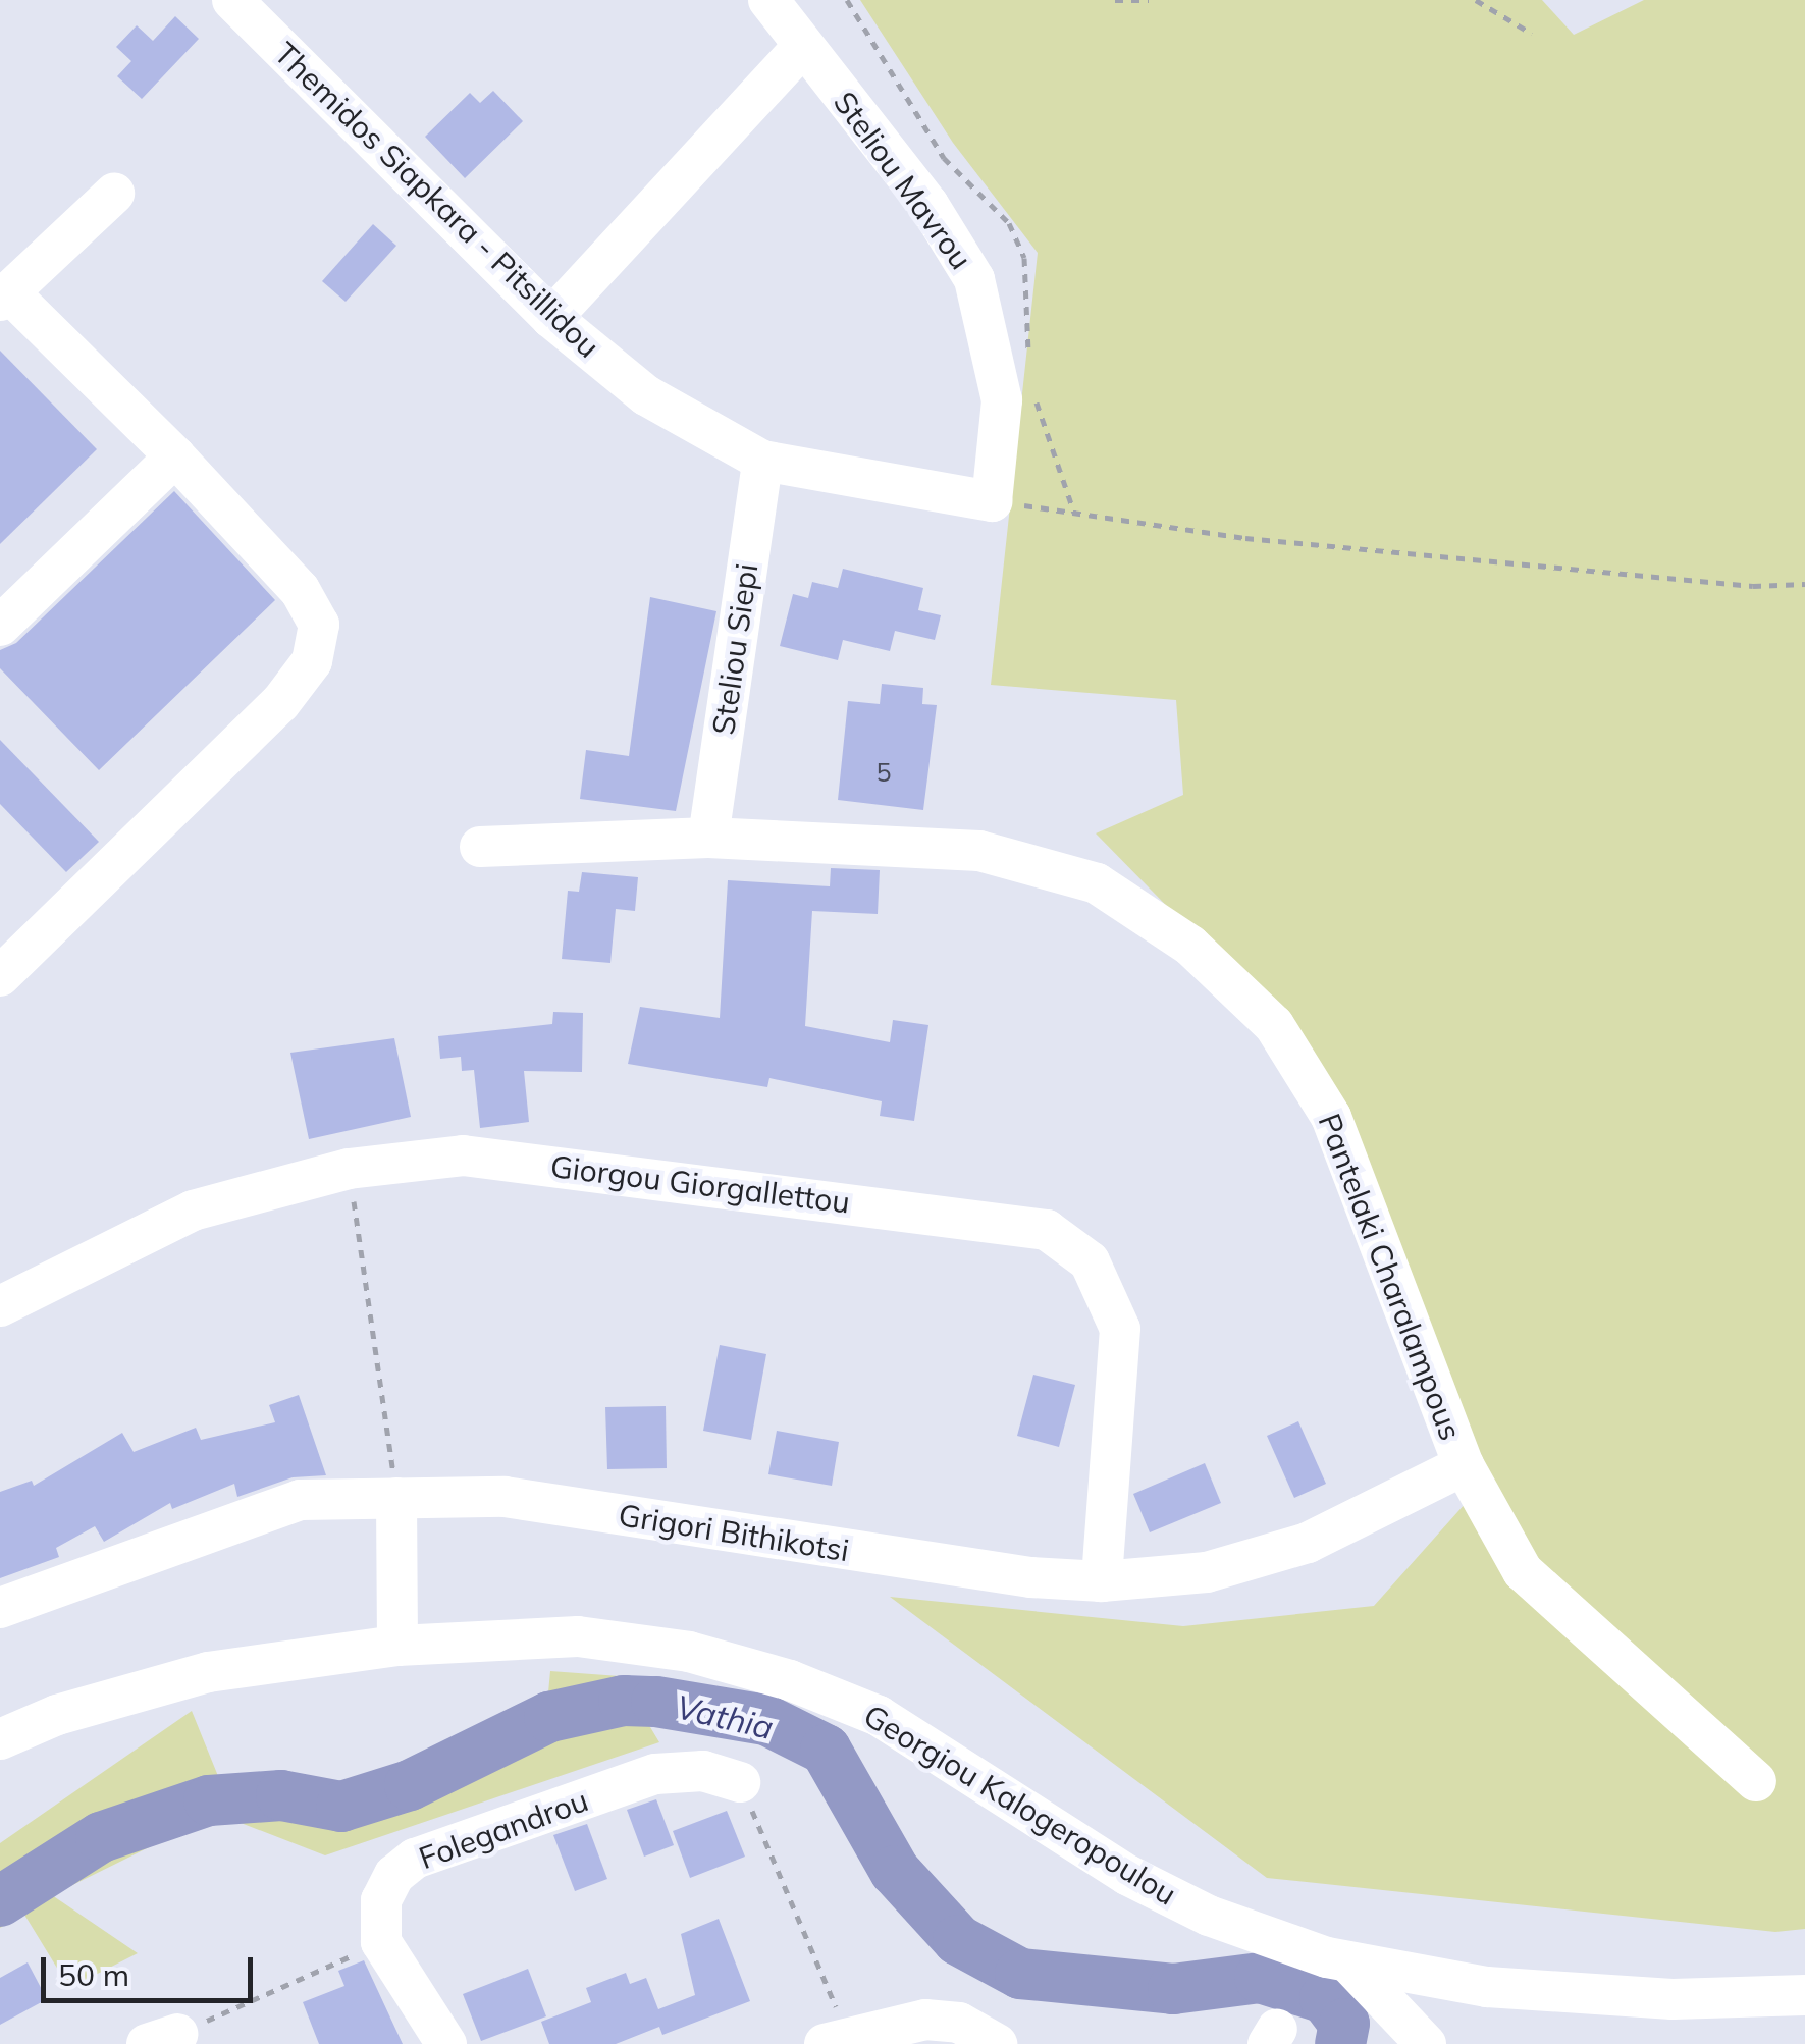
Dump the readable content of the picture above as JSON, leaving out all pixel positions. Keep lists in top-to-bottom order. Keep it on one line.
{"streets":{"street":["Steliou Mavrou","Themidos Siapkara - Pitsillidou","Steliou Siepi","Giorgou Giorgallettou","Pantelaki Charalampous","Grigori Bithikotsi","Georgiou Kalogeropoulou","Folegandrou"]},"crossings":[["Steliou Mavrou","Themidos Siapkara - Pitsillidou"],["Themidos Siapkara - Pitsillidou","Steliou Siepi"],["Steliou Siepi","Pantelaki Charalampous"],["Giorgou Giorgallettou","Grigori Bithikotsi"],["Pantelaki Charalampous","Grigori Bithikotsi"]],"water":["Vathia"],"house_numbers":["5"],"scale_bar":"50 m"}
